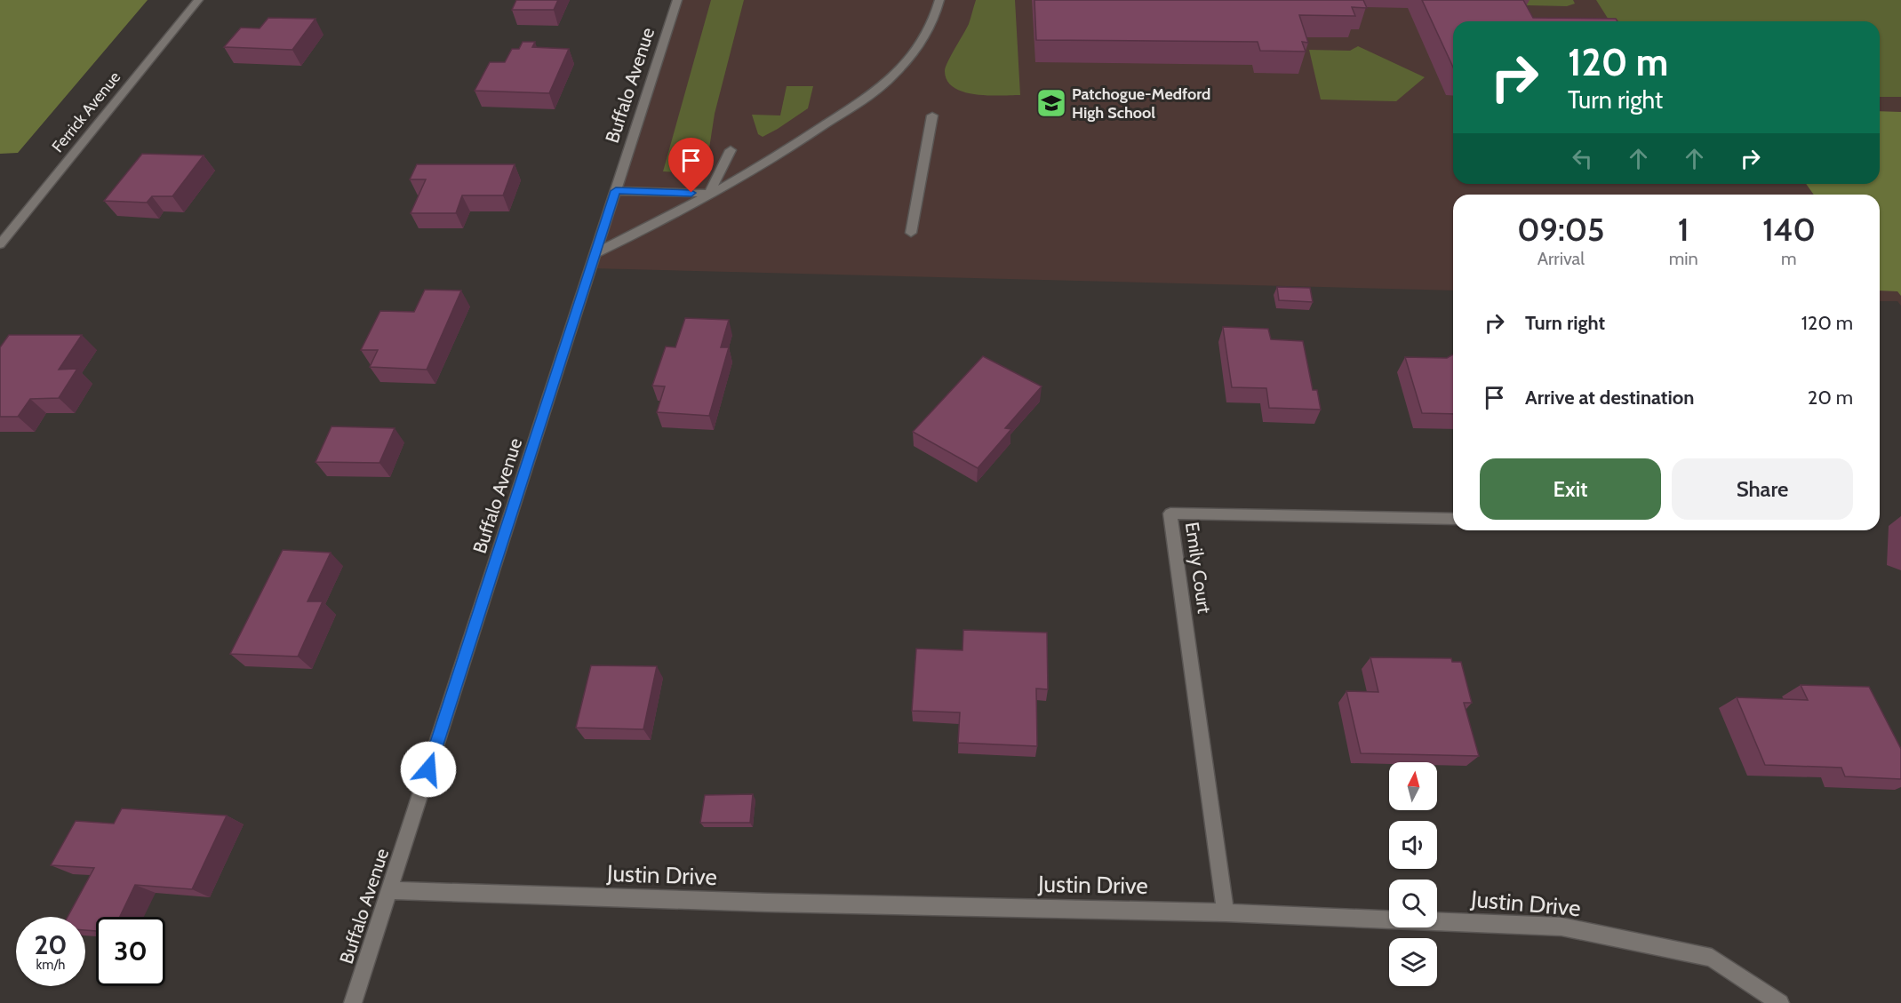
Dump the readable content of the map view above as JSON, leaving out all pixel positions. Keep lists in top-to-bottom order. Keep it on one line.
{"streets":{"street":["Buffalo Avenue","Ferrick Avenue","Emily Court","Justin Drive"]},"crossings":[["Buffalo Avenue","Justin Drive"],["Emily Court","Justin Drive"]],"places":{"school or university":["Patchogue-Medford High School"]},"north":"top","page":{"turn":["120 m","Turn right"],"eta":["09:05","Arrival","1","min","140","m"],"list":[{"name":"Turn right","value":"120 m"},{"name":"Arrive at destination","value":"20 m"}],"buttons":["Exit","Share"],"speed":"20 km/h","limit":"30"}}
